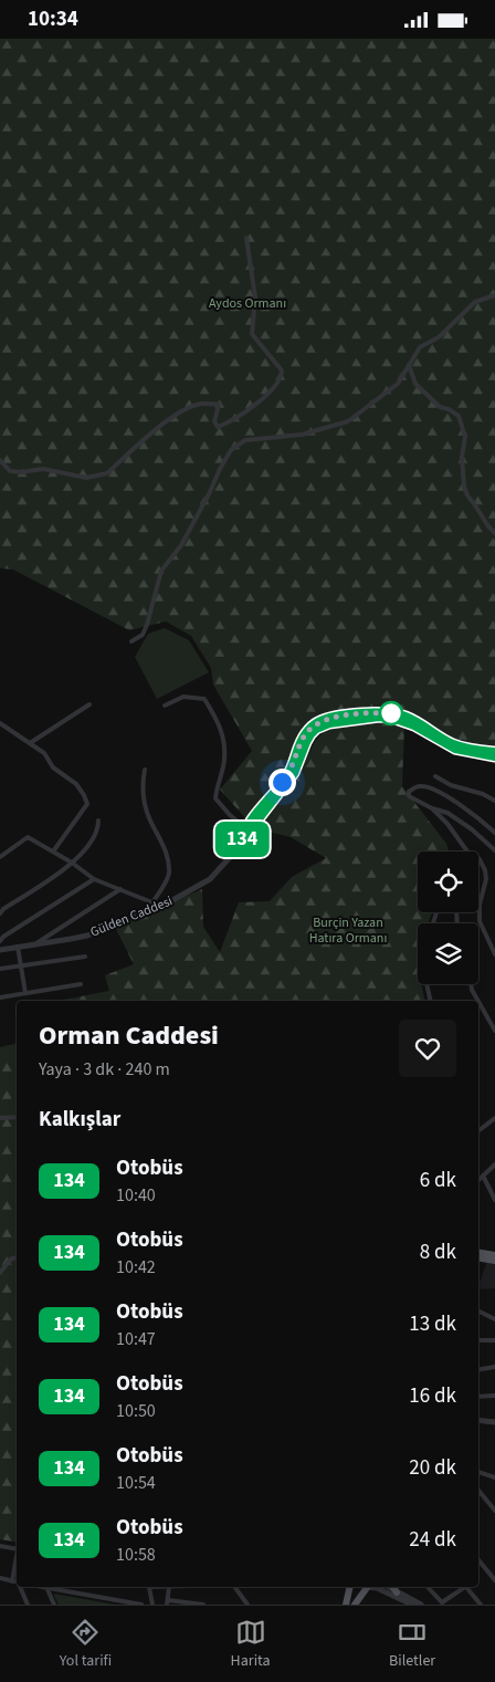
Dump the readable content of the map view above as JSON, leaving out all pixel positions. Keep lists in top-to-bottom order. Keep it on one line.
{"streets":{"street":["Gülden Caddesi"]},"parks":["Aydos Ormanı","Burçin Yazan Hatıra Ormanı"],"lines":["bus line 134"],"page":{"status":"10:34","on_map":"134","heading":[["Orman Caddesi","Yaya · 3 dk · 240 m"],"Kalkışlar"],"list":[{"mark":"134","name":"Otobüs","note":"10:40","value":"6 dk"},{"mark":"134","name":"Otobüs","note":"10:42","value":"8 dk"},{"mark":"134","name":"Otobüs","note":"10:47","value":"13 dk"},{"mark":"134","name":"Otobüs","note":"10:50","value":"16 dk"},{"mark":"134","name":"Otobüs","note":"10:54","value":"20 dk"},{"mark":"134","name":"Otobüs","note":"10:58","value":"24 dk"}],"tabs":["Yol tarifi","Harita","Biletler"]}}
